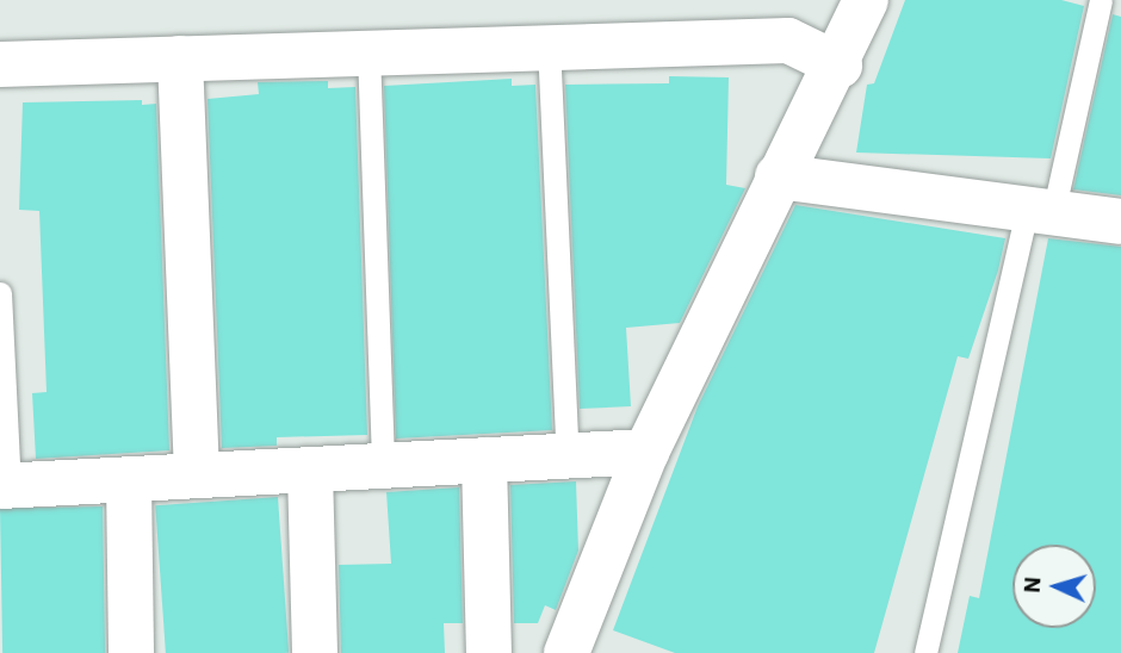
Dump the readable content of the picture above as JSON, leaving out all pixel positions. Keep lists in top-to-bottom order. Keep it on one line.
{"north":"left"}
